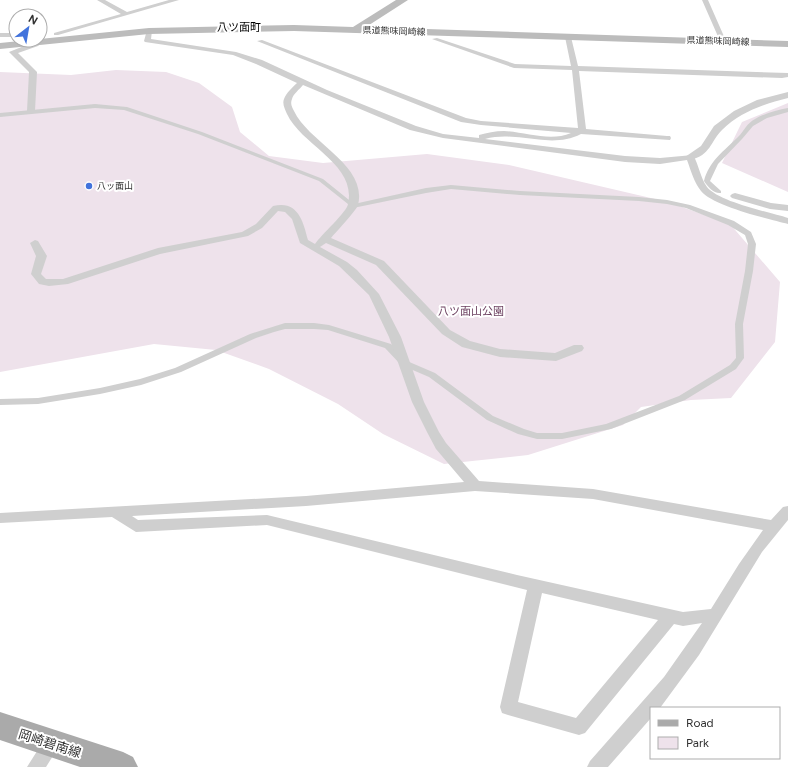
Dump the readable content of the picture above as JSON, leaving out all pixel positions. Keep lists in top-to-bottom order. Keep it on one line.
{"streets":{"main road":["県道熊味岡崎線","岡崎碧南線"]},"districts":["八ツ面町"],"parks":["八ツ面山公園"],"places":["八ッ面山"],"legend":["Road","Park"],"north":"top right"}
